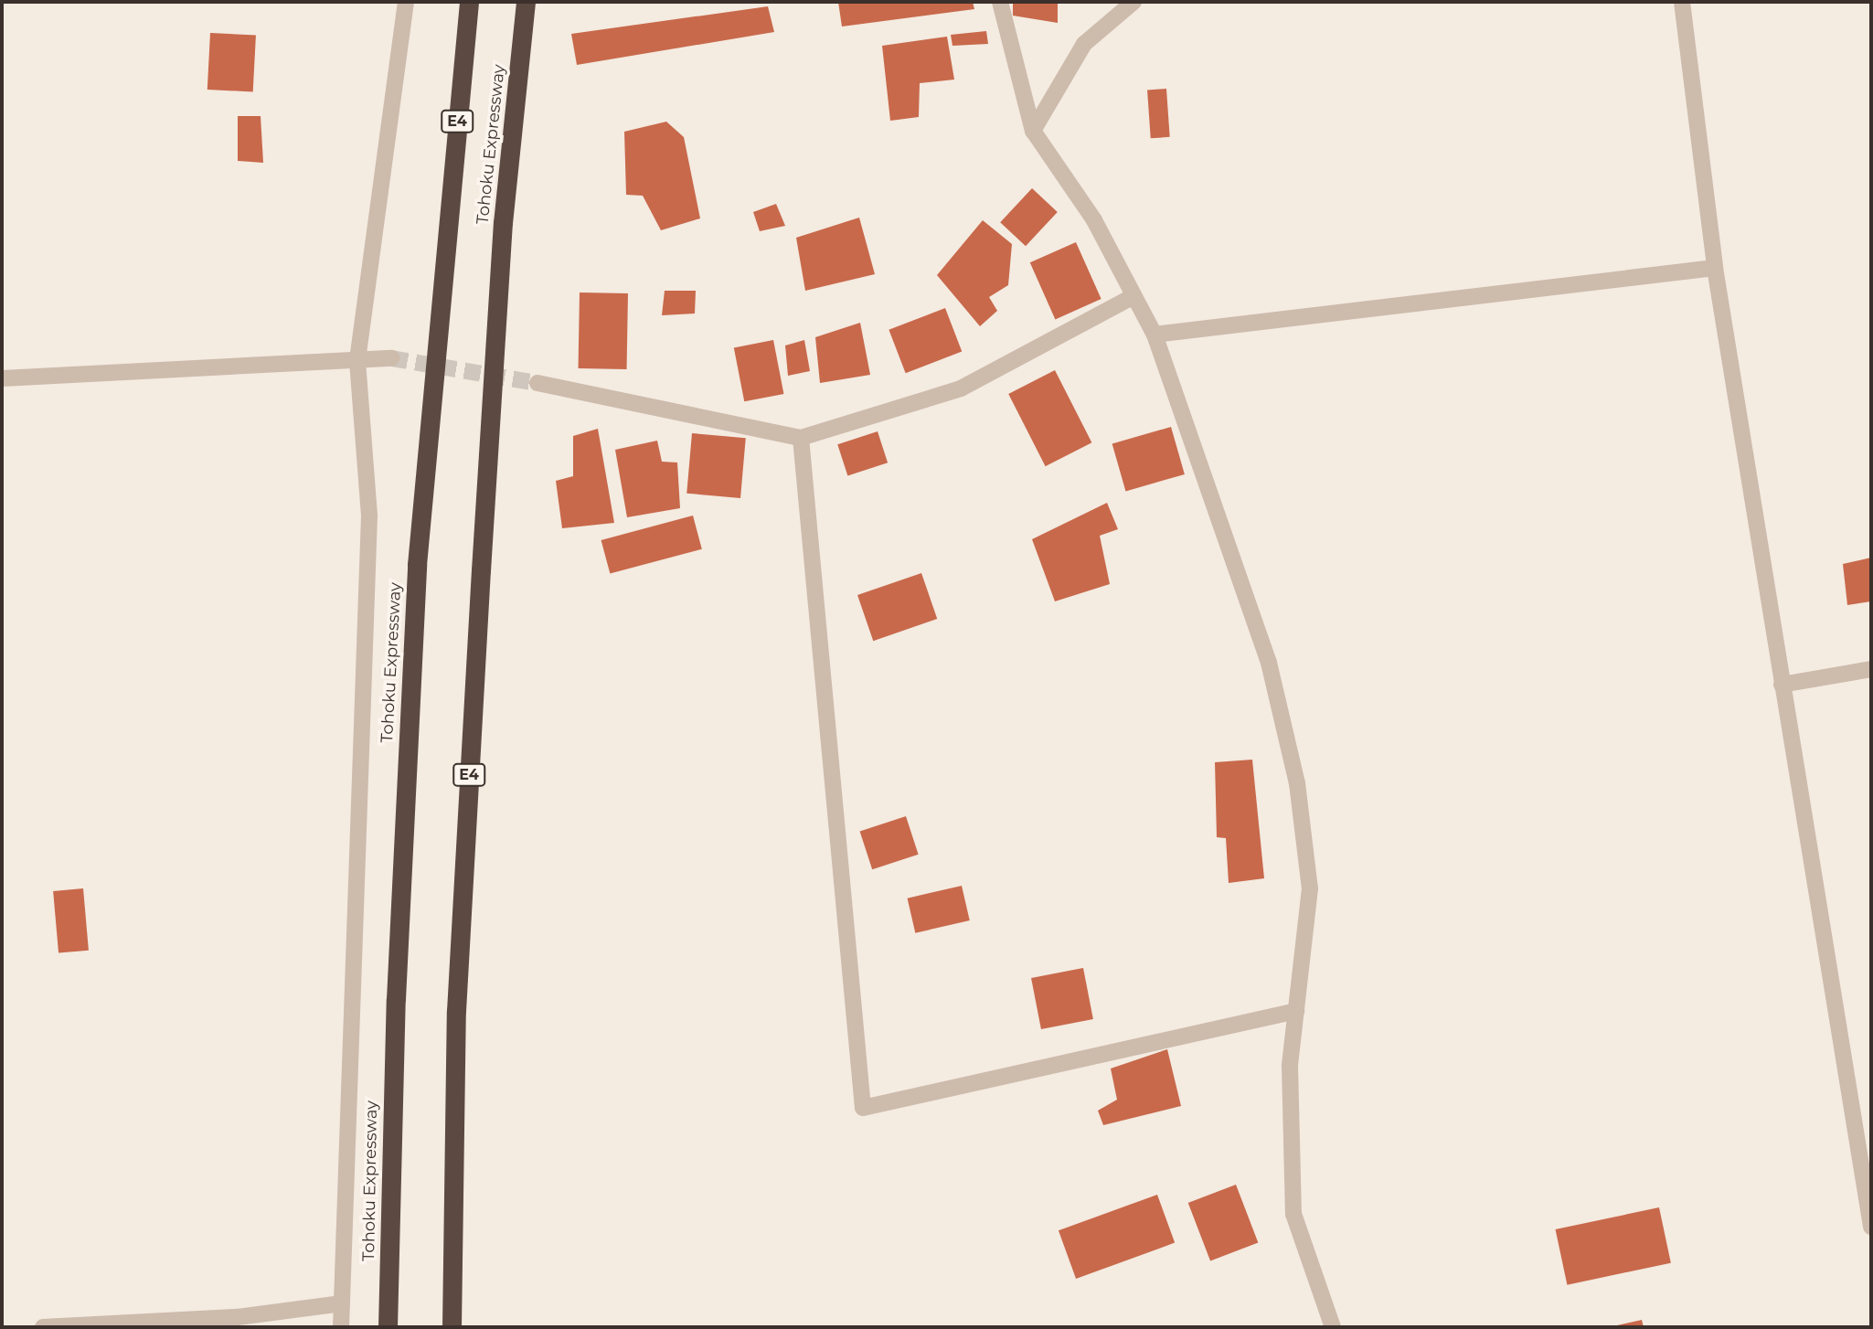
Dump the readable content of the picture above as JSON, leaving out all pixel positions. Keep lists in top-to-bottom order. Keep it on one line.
{"streets":{"highway":["E4","Tohoku Expressway"]}}
